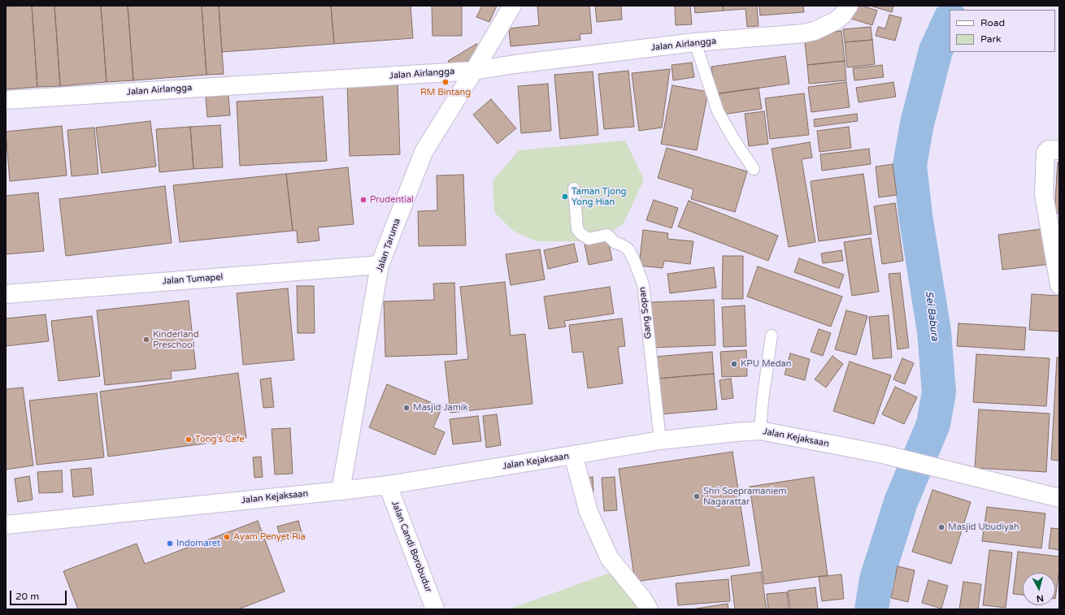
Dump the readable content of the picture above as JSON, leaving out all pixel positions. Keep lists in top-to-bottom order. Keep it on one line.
{"streets":{"street":["Jalan Airlangga","Jalan Taruma","Jalan Tumapel","Jalan Kejaksaan","Jalan Candi Borobudur"],"lane":["Gang Sopan"]},"crossings":[["Jalan Airlangga","Jalan Taruma"],["Jalan Taruma","Jalan Tumapel"],["Jalan Taruma","Jalan Kejaksaan"],["Gang Sopan","Jalan Kejaksaan"],["Jalan Kejaksaan","Jalan Candi Borobudur"]],"water":["Sei Babura"],"places":["RM Bintang","Taman Tjong Yong Hian","Prudential","Kinderland Preschool","KPU Medan","Masjid Jamik","Tong's Cafe","Shri Soepramaniem Nagarattar","Masjid Ubudiyah","Ayam Penyet Ria","Indomaret"],"legend":["Road","Park"],"scale_bar":"20 m","north":"bottom"}
